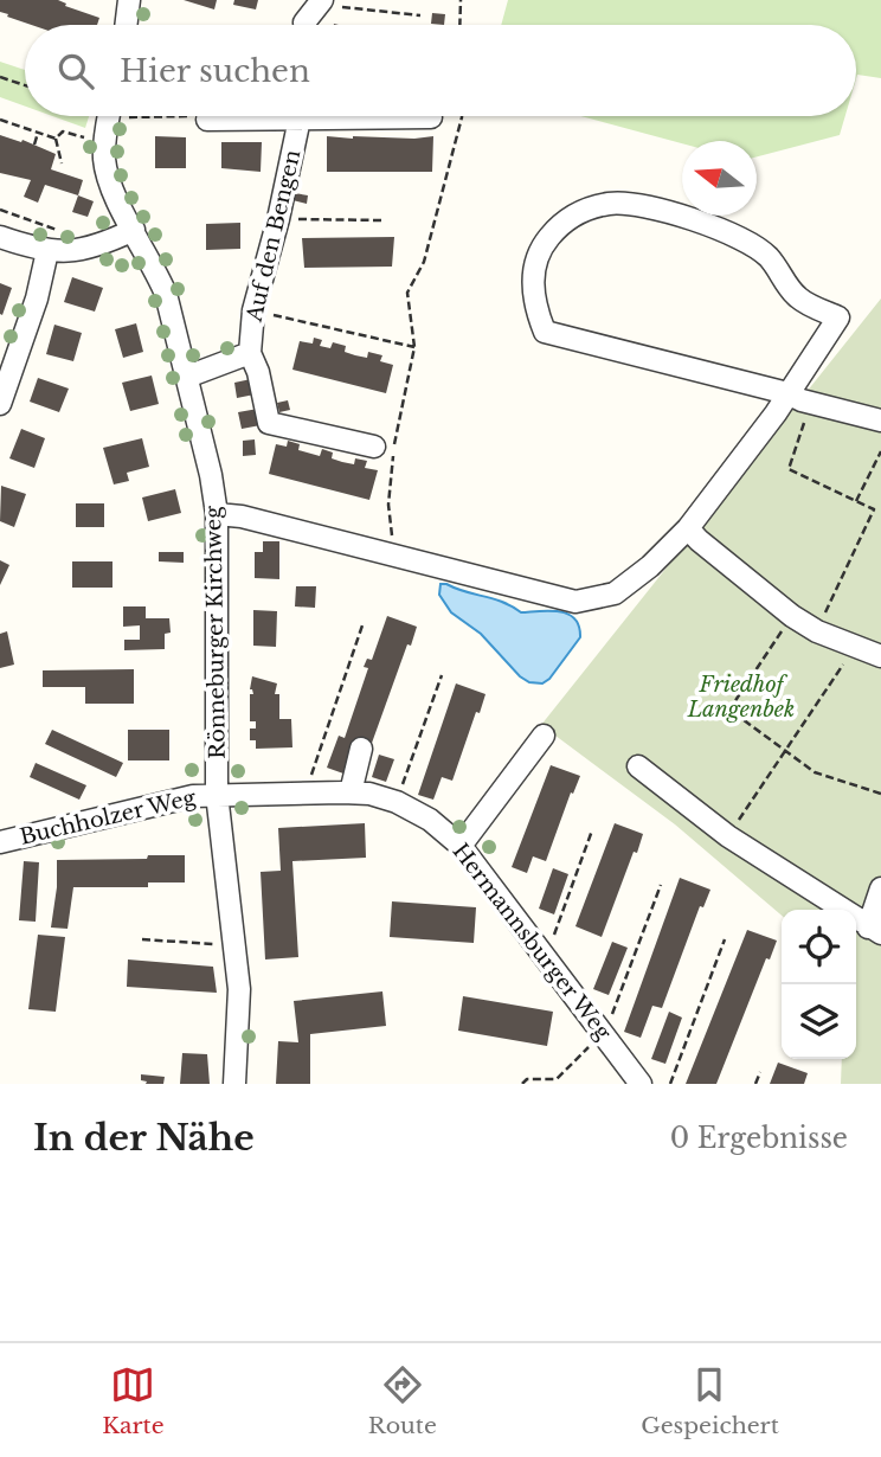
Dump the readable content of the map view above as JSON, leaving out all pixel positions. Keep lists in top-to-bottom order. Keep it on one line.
{"streets":{"street":["Auf den Bengen","Rönneburger Kirchweg","Buchholzer Weg","Hermannsburger Weg"]},"crossings":[["Rönneburger Kirchweg","Buchholzer Weg"],["Rönneburger Kirchweg","Hermannsburger Weg"],["Buchholzer Weg","Hermannsburger Weg"]],"parks":["Friedhof Langenbek"],"north":"left","page":{"search":"Hier suchen","heading":["In der Nähe","0 Ergebnisse"],"nav":["Karte","Route","Gespeichert"]}}
